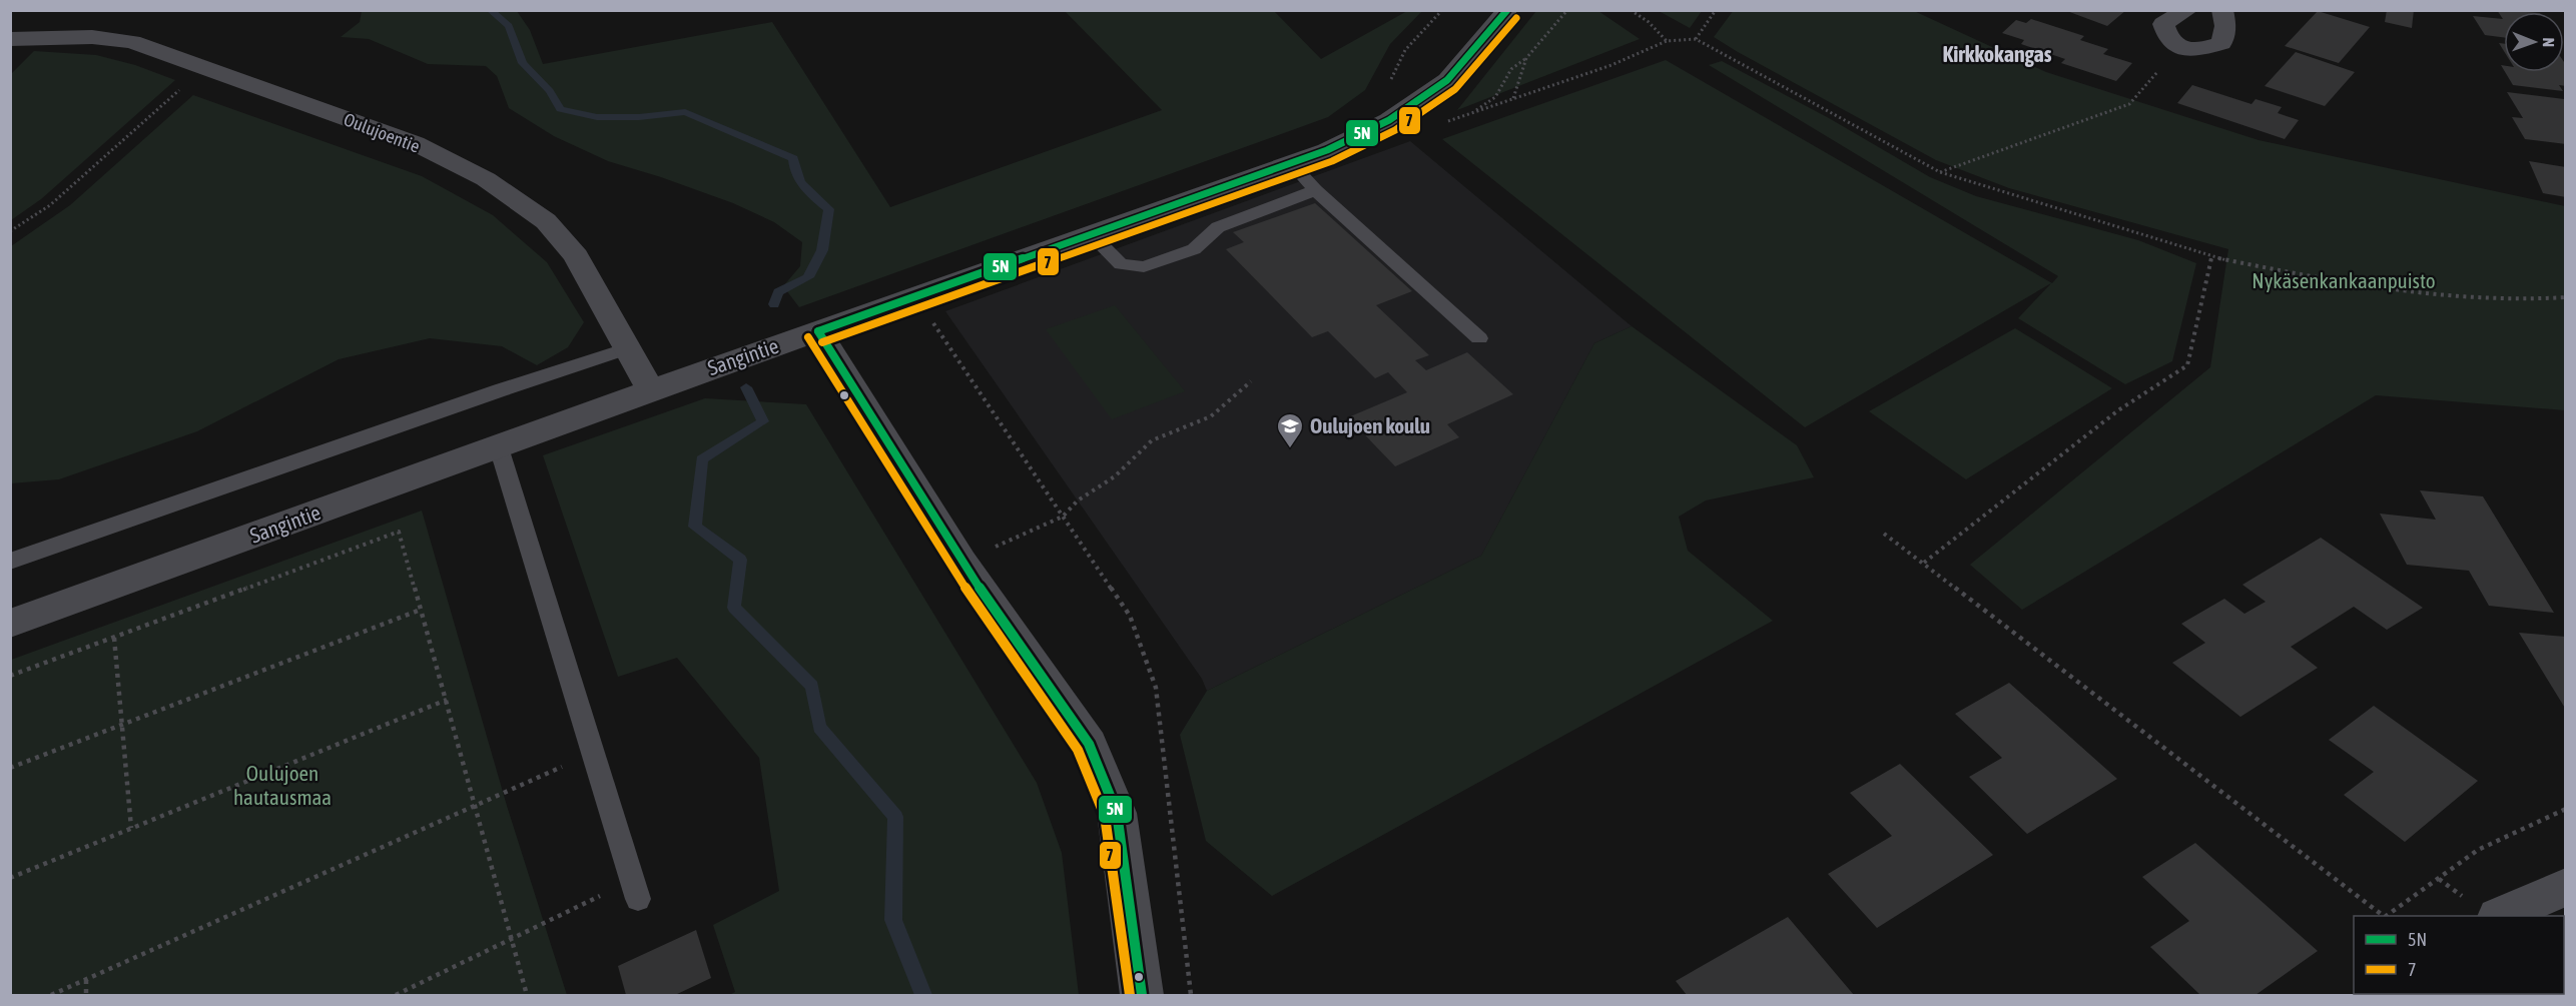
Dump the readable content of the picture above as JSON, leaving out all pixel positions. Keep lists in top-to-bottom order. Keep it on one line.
{"streets":{"street":["Oulujoentie","Sangintie"]},"crossings":[["Oulujoentie","Sangintie"]],"districts":["Kirkkokangas"],"parks":["Nykäsenkankaanpuisto","Oulujoen hautausmaa"],"places":{"school or university":["Oulujoen koulu"]},"lines":["transit line 5N","transit line 7"],"legend":["5N","7"],"north":"right"}
